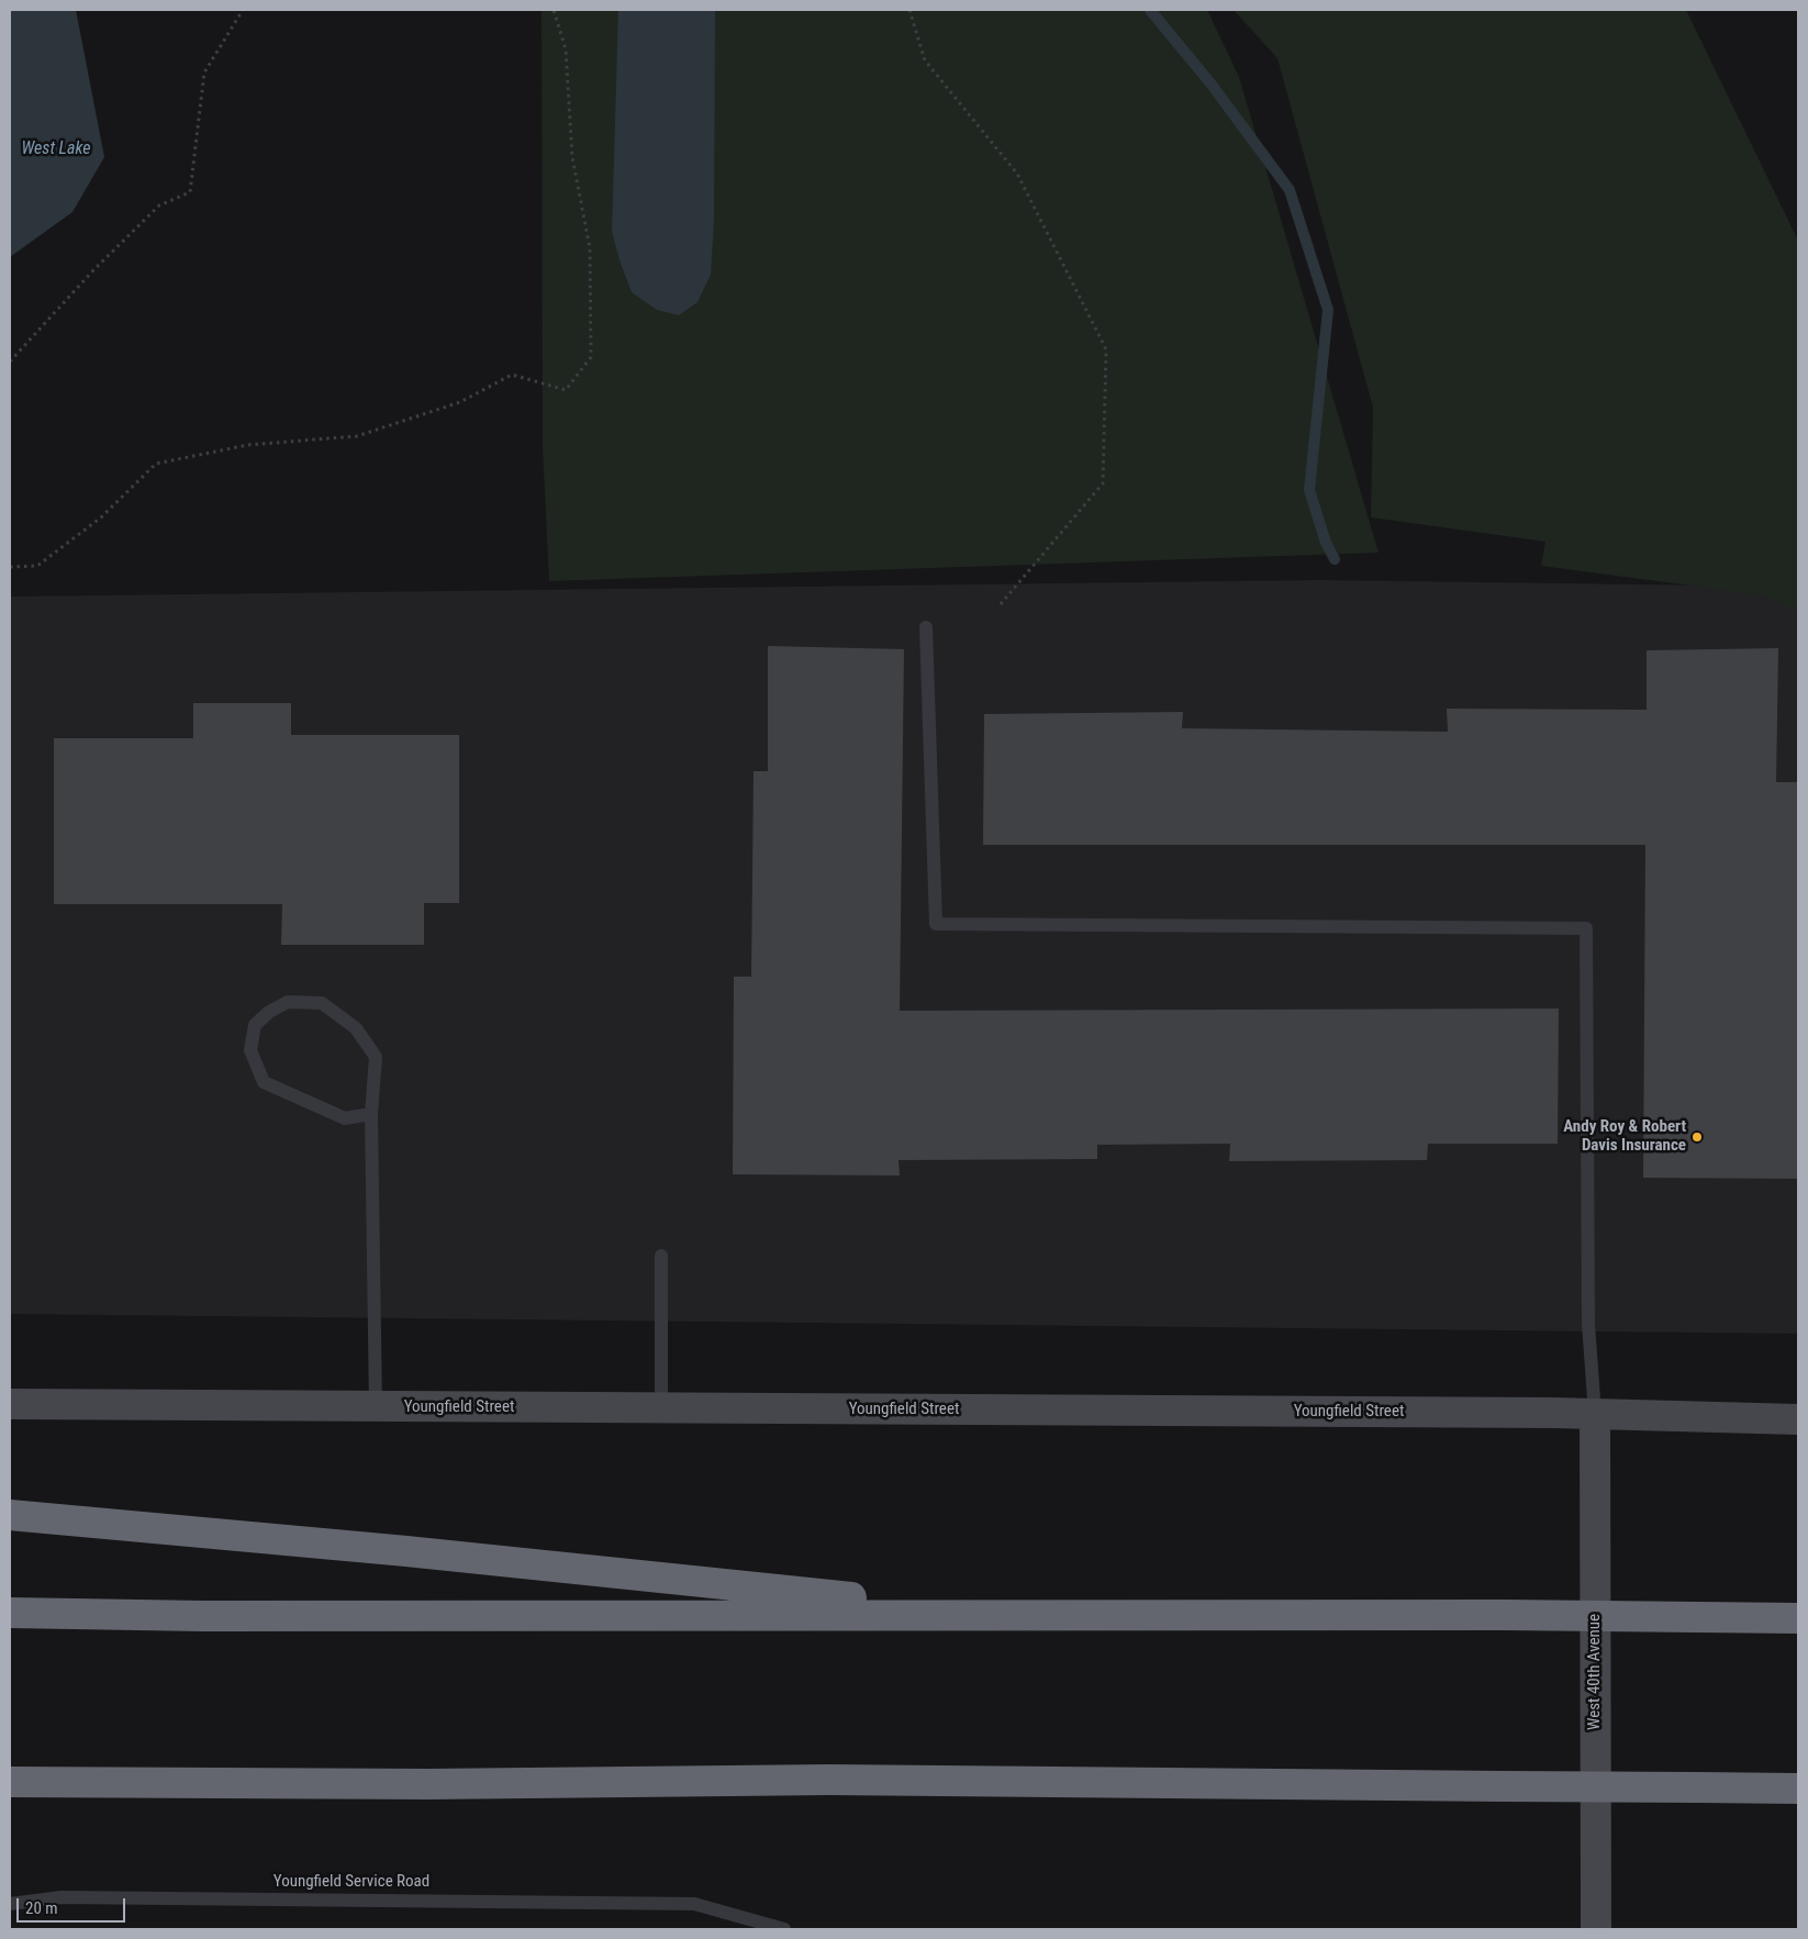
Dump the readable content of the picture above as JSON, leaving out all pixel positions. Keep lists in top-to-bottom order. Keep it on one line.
{"streets":{"main road":["Youngfield Street","West 40th Avenue"],"lane":["Youngfield Service Road"]},"crossings":[["Youngfield Street","West 40th Avenue"]],"water":["West Lake"],"places":["Andy Roy & Robert Davis Insurance"],"scale_bar":"20 m"}
